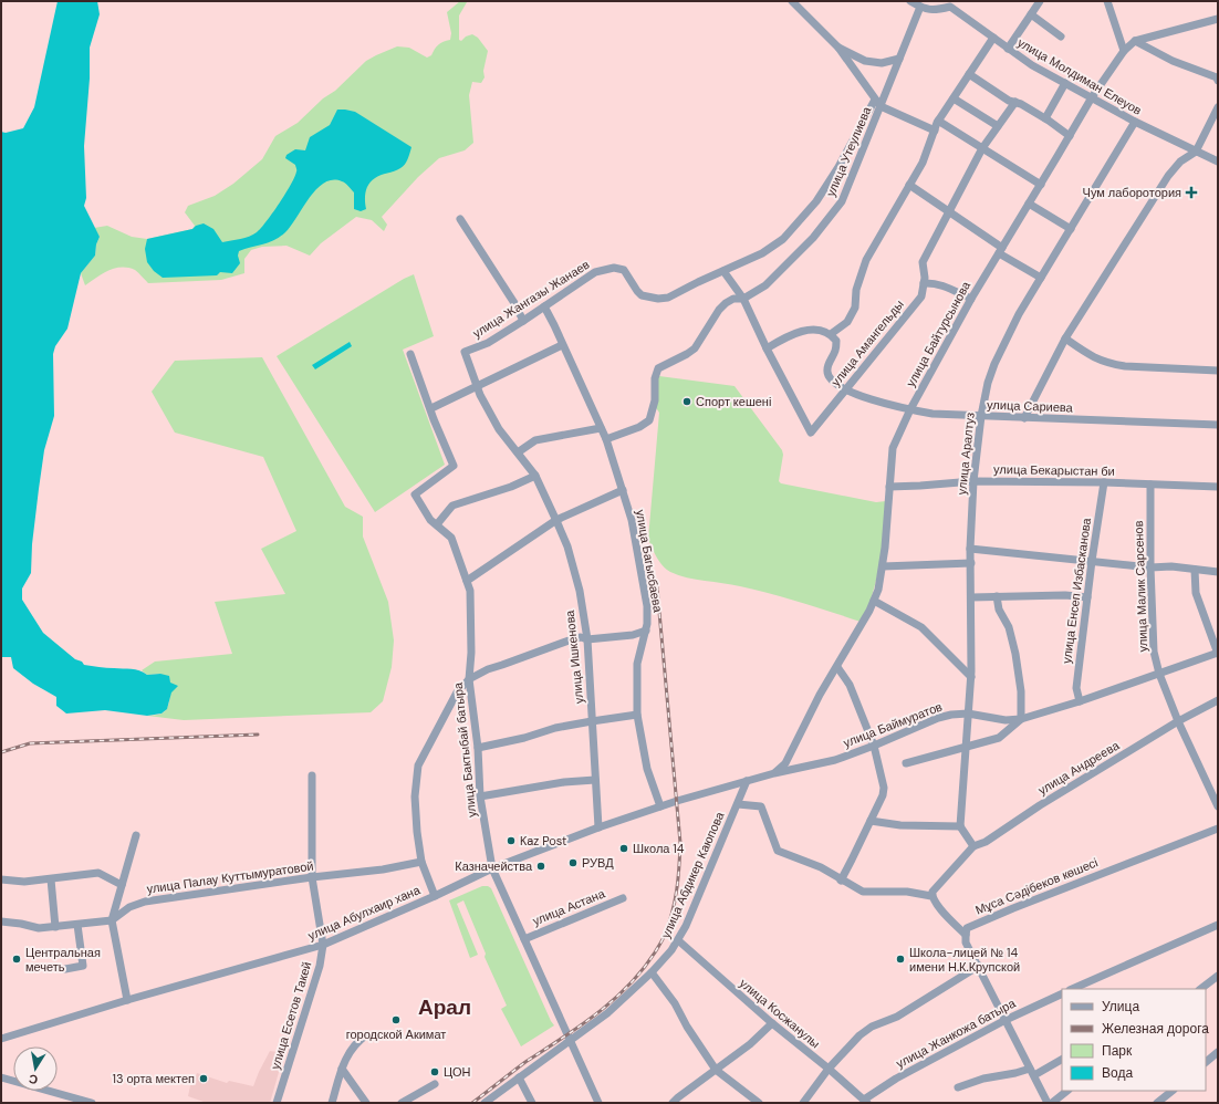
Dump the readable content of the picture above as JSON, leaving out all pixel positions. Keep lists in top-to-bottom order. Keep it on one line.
{"streets":{"street":["улица Молдиман Елеуов","улица Утеулиева","улица Жангазы Жанаев","улица Байтурсынова","улица Амангельды","улица Сариева","улица Аралтуз","улица Бекарыстан би","улица Багысбаева","улица Малик Сарсенов","улица Енсеп Избасканова","улица Ишкенова","улица Баймуратов","улица Бактыбай батыра","улица Андреева","улица Абдикер Каюпова","улица Палау Куттымуратовой","Мұса Сәдібеков көшесі","улица Астана","улица Абулхаир хана","улица Косжанулы","улица Есетов Такей","улица Жанкожа батыра"]},"crossings":[["улица Молдиман Елеуов","улица Утеулиева"],["улица Молдиман Елеуов","улица Байтурсынова"],["улица Молдиман Елеуов","улица Аралтуз"],["улица Утеулиева","улица Багысбаева"],["улица Жангазы Жанаев","улица Багысбаева"],["улица Жангазы Жанаев","улица Ишкенова"],["улица Байтурсынова","улица Сариева"],["улица Байтурсынова","улица Бекарыстан би"],["улица Байтурсынова","улица Баймуратов"],["улица Амангельды","улица Сариева"],["улица Сариева","улица Аралтуз"],["улица Аралтуз","улица Бекарыстан би"],["улица Аралтуз","улица Баймуратов"],["улица Бекарыстан би","улица Малик Сарсенов"],["улица Бекарыстан би","улица Енсеп Избасканова"],["улица Багысбаева","улица Абулхаир хана"],["улица Малик Сарсенов","улица Баймуратов"],["улица Малик Сарсенов","улица Андреева"],["улица Енсеп Избасканова","улица Баймуратов"],["улица Ишкенова","улица Абулхаир хана"],["улица Баймуратов","улица Абдикер Каюпова"],["улица Баймуратов","улица Абулхаир хана"],["улица Бактыбай батыра","улица Абдикер Каюпова"],["улица Бактыбай батыра","улица Астана"],["улица Бактыбай батыра","улица Абулхаир хана"],["улица Абдикер Каюпова","улица Косжанулы"],["улица Палау Куттымуратовой","улица Есетов Такей"],["улица Абулхаир хана","улица Есетов Такей"],["улица Косжанулы","улица Жанкожа батыра"]],"districts":["Арал"],"places":{"health":["Чум лаборотория"],"other":["Спорт кешені","Kaz Post","Школа 14","РУВД","Казначейства","Центральная мечеть","Школа-лицей № 14 имени Н.К.Крупской","городской Акимат","ЦОН","13 орта мектеп"]},"legend":["Улица","Железная дорога","Парк","Вода"],"north":"bottom"}
